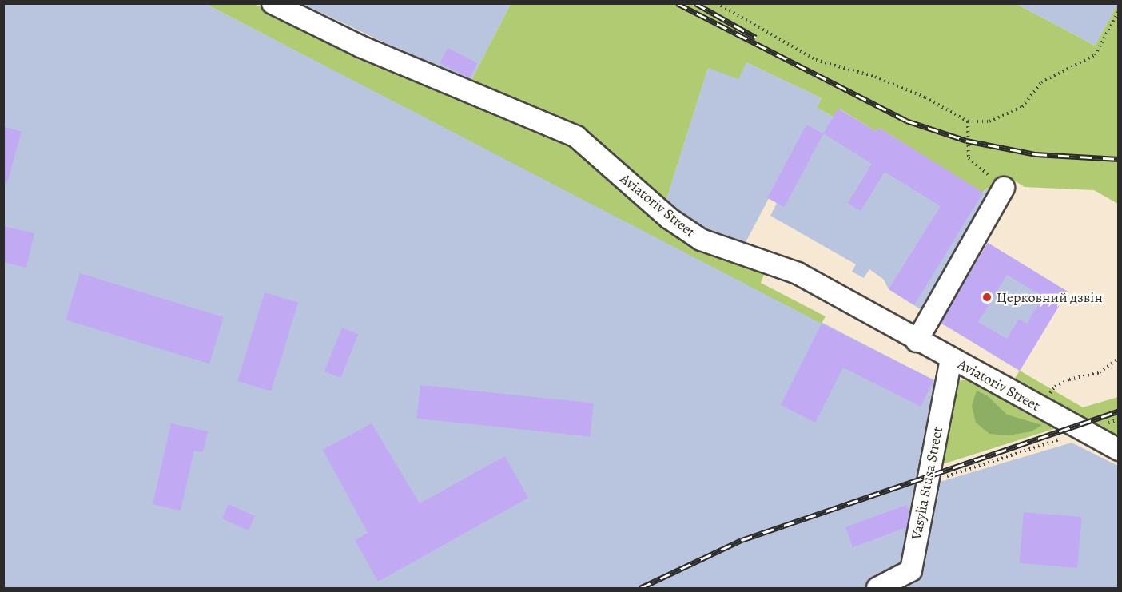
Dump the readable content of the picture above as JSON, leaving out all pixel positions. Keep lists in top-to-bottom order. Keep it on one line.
{"streets":{"street":["Aviatoriv Street","Vasylia Stusa Street"]},"crossings":[["Aviatoriv Street","Vasylia Stusa Street"]],"places":["Церковний дзвін"]}
